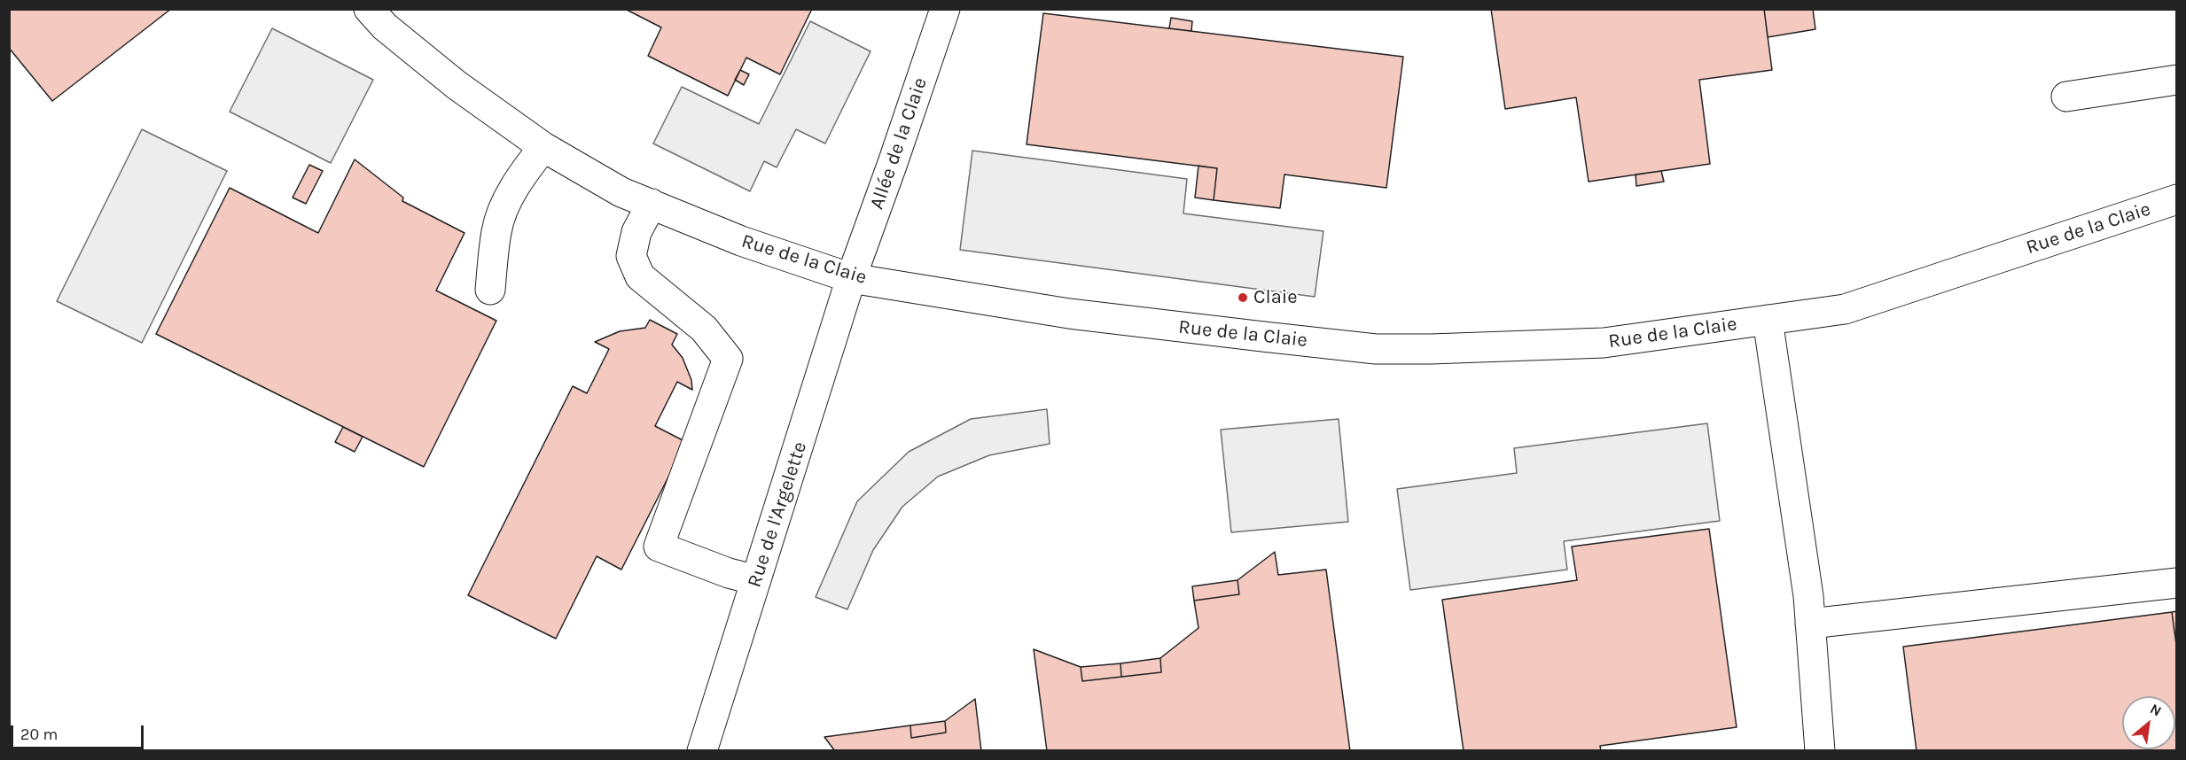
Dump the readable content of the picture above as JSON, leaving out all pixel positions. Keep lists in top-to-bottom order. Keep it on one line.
{"streets":{"street":["Allée de la Claie","Rue de la Claie","Rue de l'Argelette"]},"crossings":[["Allée de la Claie","Rue de la Claie"],["Allée de la Claie","Rue de l'Argelette"],["Rue de la Claie","Rue de l'Argelette"]],"places":["Claie"],"scale_bar":"20 m","north":"top right"}
